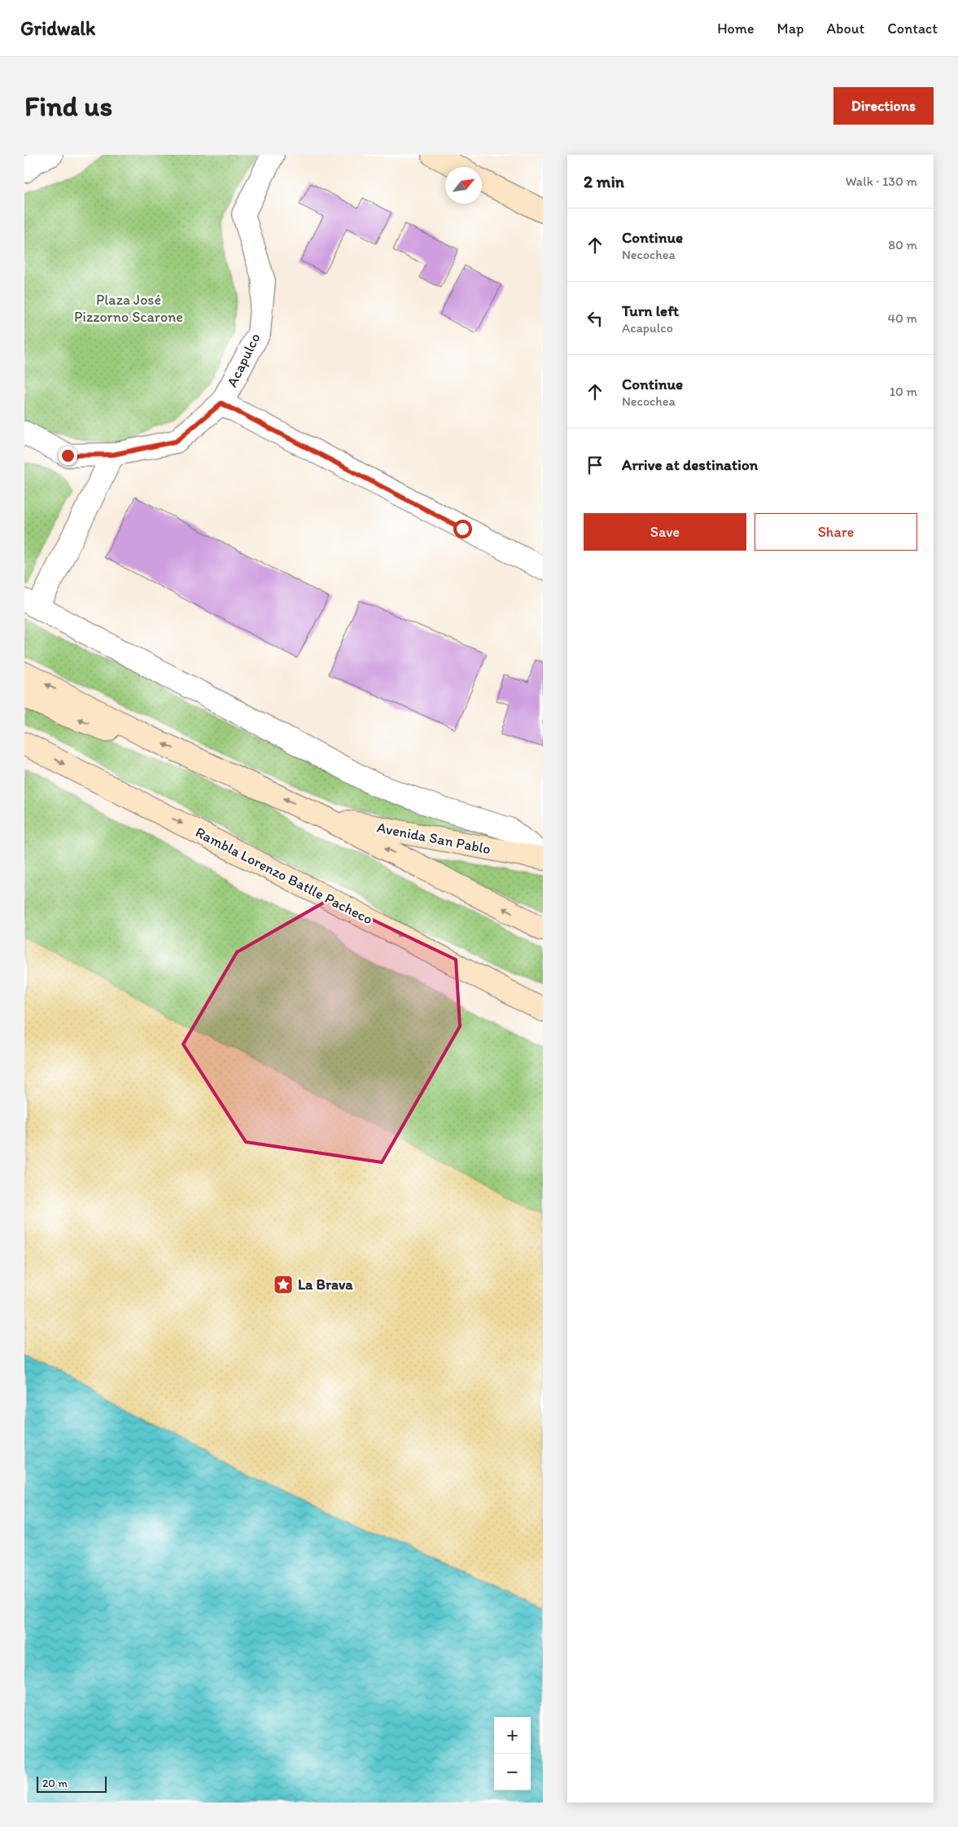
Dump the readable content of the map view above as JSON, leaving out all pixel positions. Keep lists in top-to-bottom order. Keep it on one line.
{"streets":{"main road":["Avenida San Pablo","Rambla Lorenzo Batlle Pacheco"],"street":["Acapulco"]},"parks":["Plaza José Pizzorno Scarone"],"places":{"place":["La Brava"]},"scale_bar":"20 m","north":"top right","page":{"header":"Gridwalk","nav":["Home","Map","About","Contact"],"buttons":["Directions",["Save","Share"]],"title":"Find us","heading":["2 min","Walk · 130 m"],"list":[["Continue","Necochea","80 m"],["Turn left","Acapulco","40 m"],["Continue","Necochea","10 m"],"Arrive at destination"],"map_buttons":["+","−"],"scale":"20 m"}}
